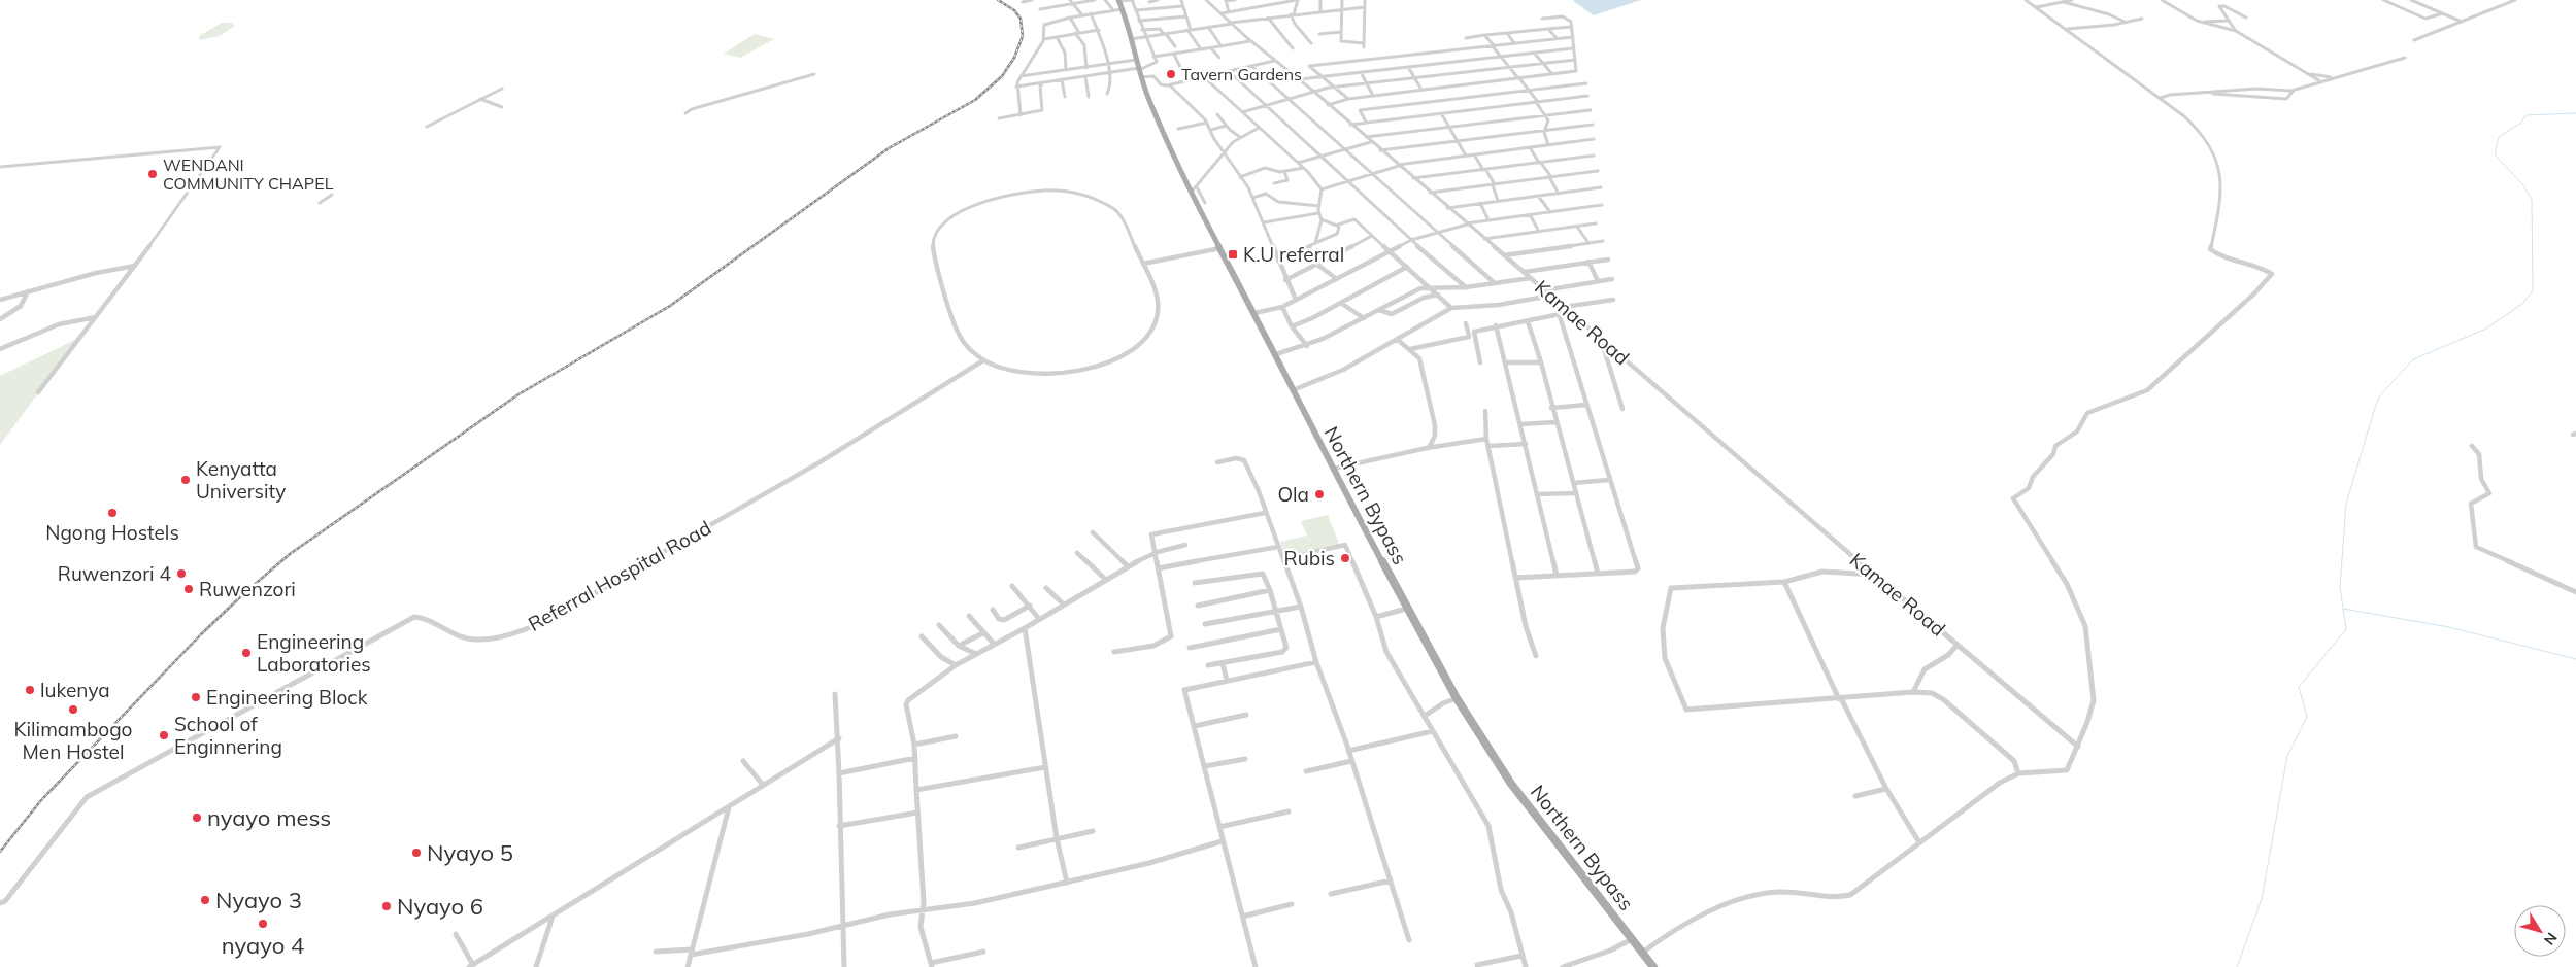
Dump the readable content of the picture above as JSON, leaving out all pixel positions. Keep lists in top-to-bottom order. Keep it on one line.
{"streets":{"main road":["Northern Bypass"],"street":["Kamae Road","Referral Hospital Road"]},"places":{"other":["Tavern Gardens","WENDANI COMMUNITY CHAPEL","Kenyatta University","Ola","Ngong Hostels","Rubis","Ruwenzori 4","Ruwenzori","Engineering Laboratories","lukenya","Engineering Block","Kilimambogo Men Hostel","School of Enginnering","nyayo mess","Nyayo 5","Nyayo 3","Nyayo 6","nyayo 4"],"transit":["K.U referral"]},"north":"bottom right"}
